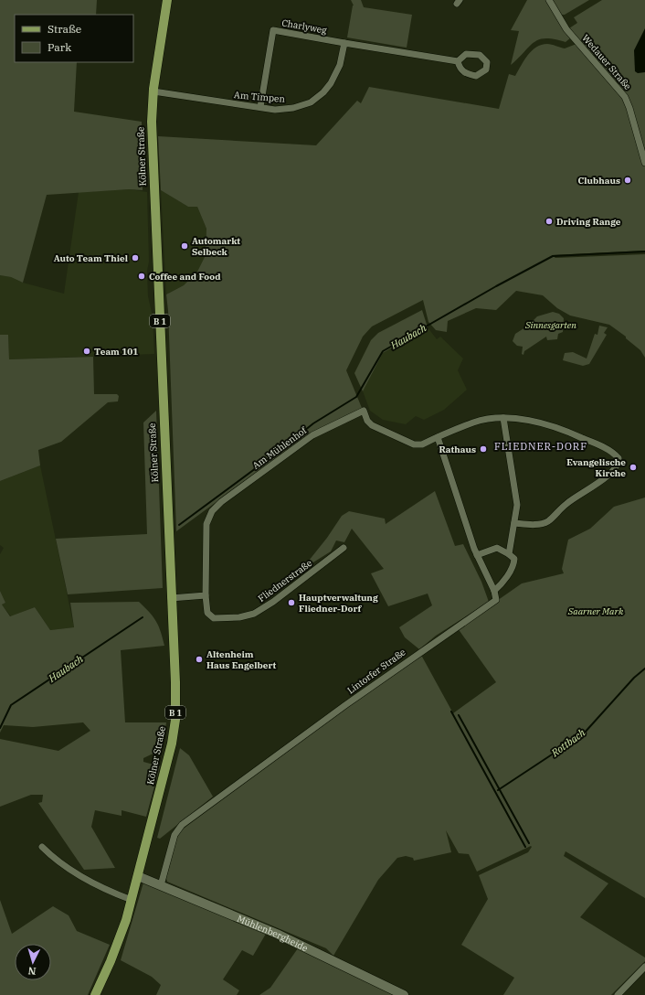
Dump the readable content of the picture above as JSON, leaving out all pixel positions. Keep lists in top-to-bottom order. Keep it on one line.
{"streets":{"main road":["Kölner Straße","B 1"],"street":["Charlyweg","Wedauer Straße","Am Timpen","Am Mühlenhof","Fliednerstraße","Lintorfer Straße","Mühlenbergheide"]},"crossings":[["Charlyweg","Am Timpen"],["Am Timpen","Kölner Straße"],["Kölner Straße","Mühlenbergheide"],["Am Mühlenhof","Fliednerstraße"],["Lintorfer Straße","Mühlenbergheide"]],"districts":["FLIEDNER-DORF"],"water":["Haubach","Rottbach"],"parks":["Sinnesgarten","Saarner Mark"],"places":["Clubhaus","Driving Range","Automarkt Selbeck","Auto Team Thiel","Coffee and Food","Team 101","Rathaus","Evangelische Kirche","Hauptverwaltung Fliedner-Dorf","Altenheim Haus Engelbert"],"legend":["Straße","Park"],"north":"bottom"}
